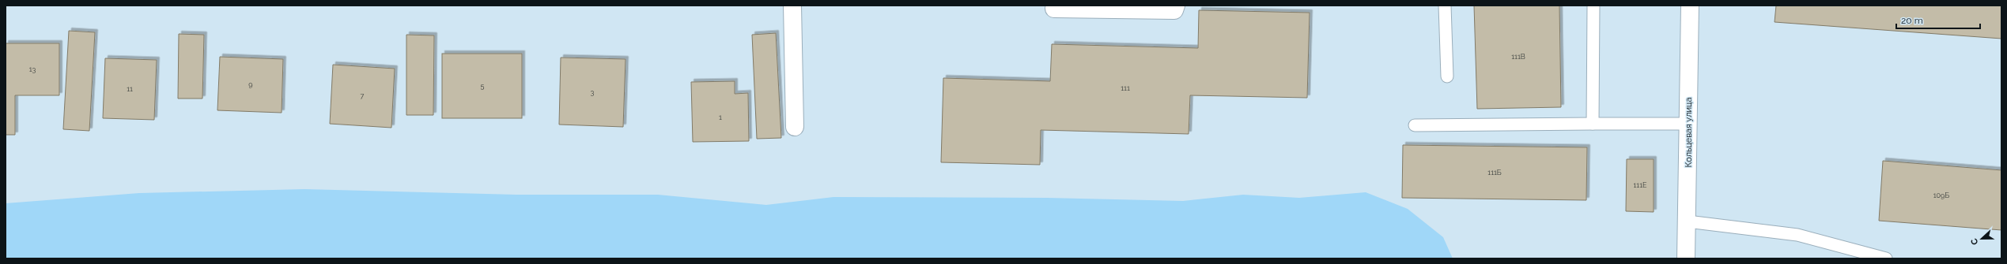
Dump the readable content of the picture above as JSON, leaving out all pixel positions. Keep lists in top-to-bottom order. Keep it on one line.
{"streets":{"main road":["Кольцевая улица"]},"house_numbers":["111В","13","9","5","111","11","3","7","1","111Б","111Е","109Б"],"scale_bar":"20 m","north":"left"}
